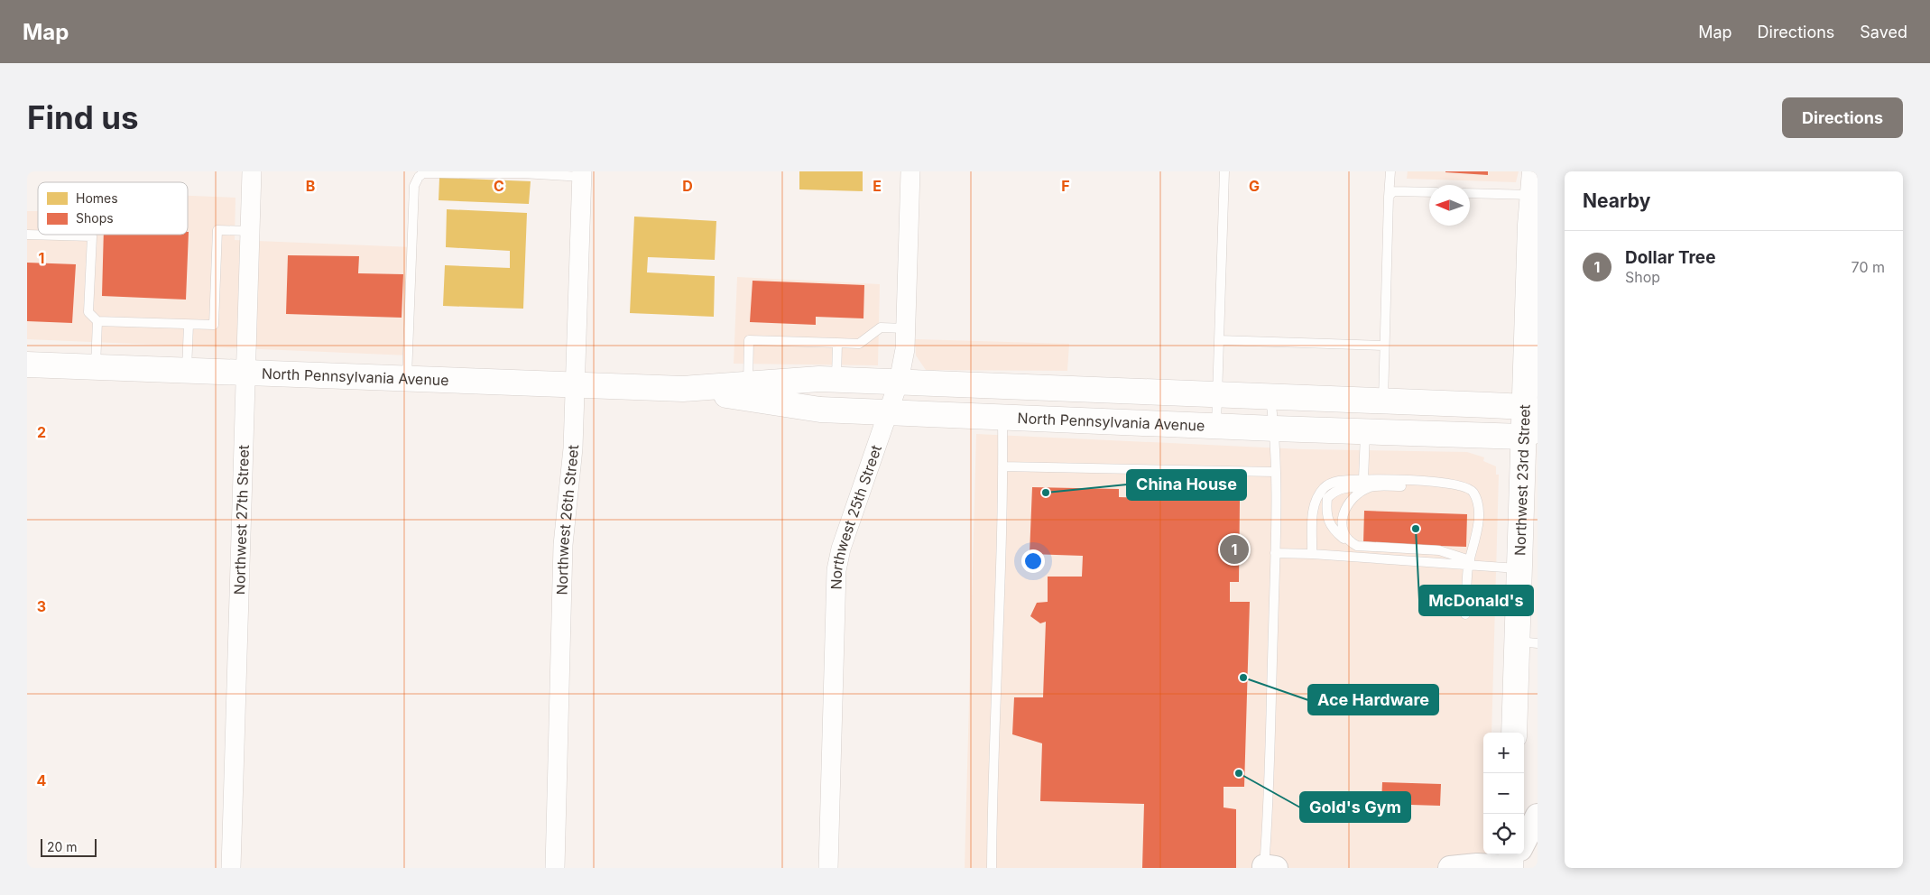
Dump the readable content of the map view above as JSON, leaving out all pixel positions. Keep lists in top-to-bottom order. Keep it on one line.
{"streets":{"main road":["North Pennsylvania Avenue","Northwest 23rd Street"],"street":["Northwest 25th Street","Northwest 27th Street","Northwest 26th Street"]},"crossings":[["North Pennsylvania Avenue","Northwest 23rd Street"],["North Pennsylvania Avenue","Northwest 25th Street"],["North Pennsylvania Avenue","Northwest 27th Street"],["North Pennsylvania Avenue","Northwest 26th Street"]],"places":["China House","McDonald's","Ace Hardware","Gold's Gym"],"legend":["Homes","Shops"],"scale_bar":"20 m","north":"left","page":{"header":"Map","nav":["Map","Directions","Saved"],"buttons":"Directions","title":"Find us","heading":"Nearby","list":[{"mark":"1","name":"Dollar Tree","note":"Shop","value":"70 m"}],"pins":"1","map_buttons":["+","−"],"scale":"20 m"},"grid":{"columns":["B","C","D","E","F","G"],"rows":["1","2","3","4"]}}
